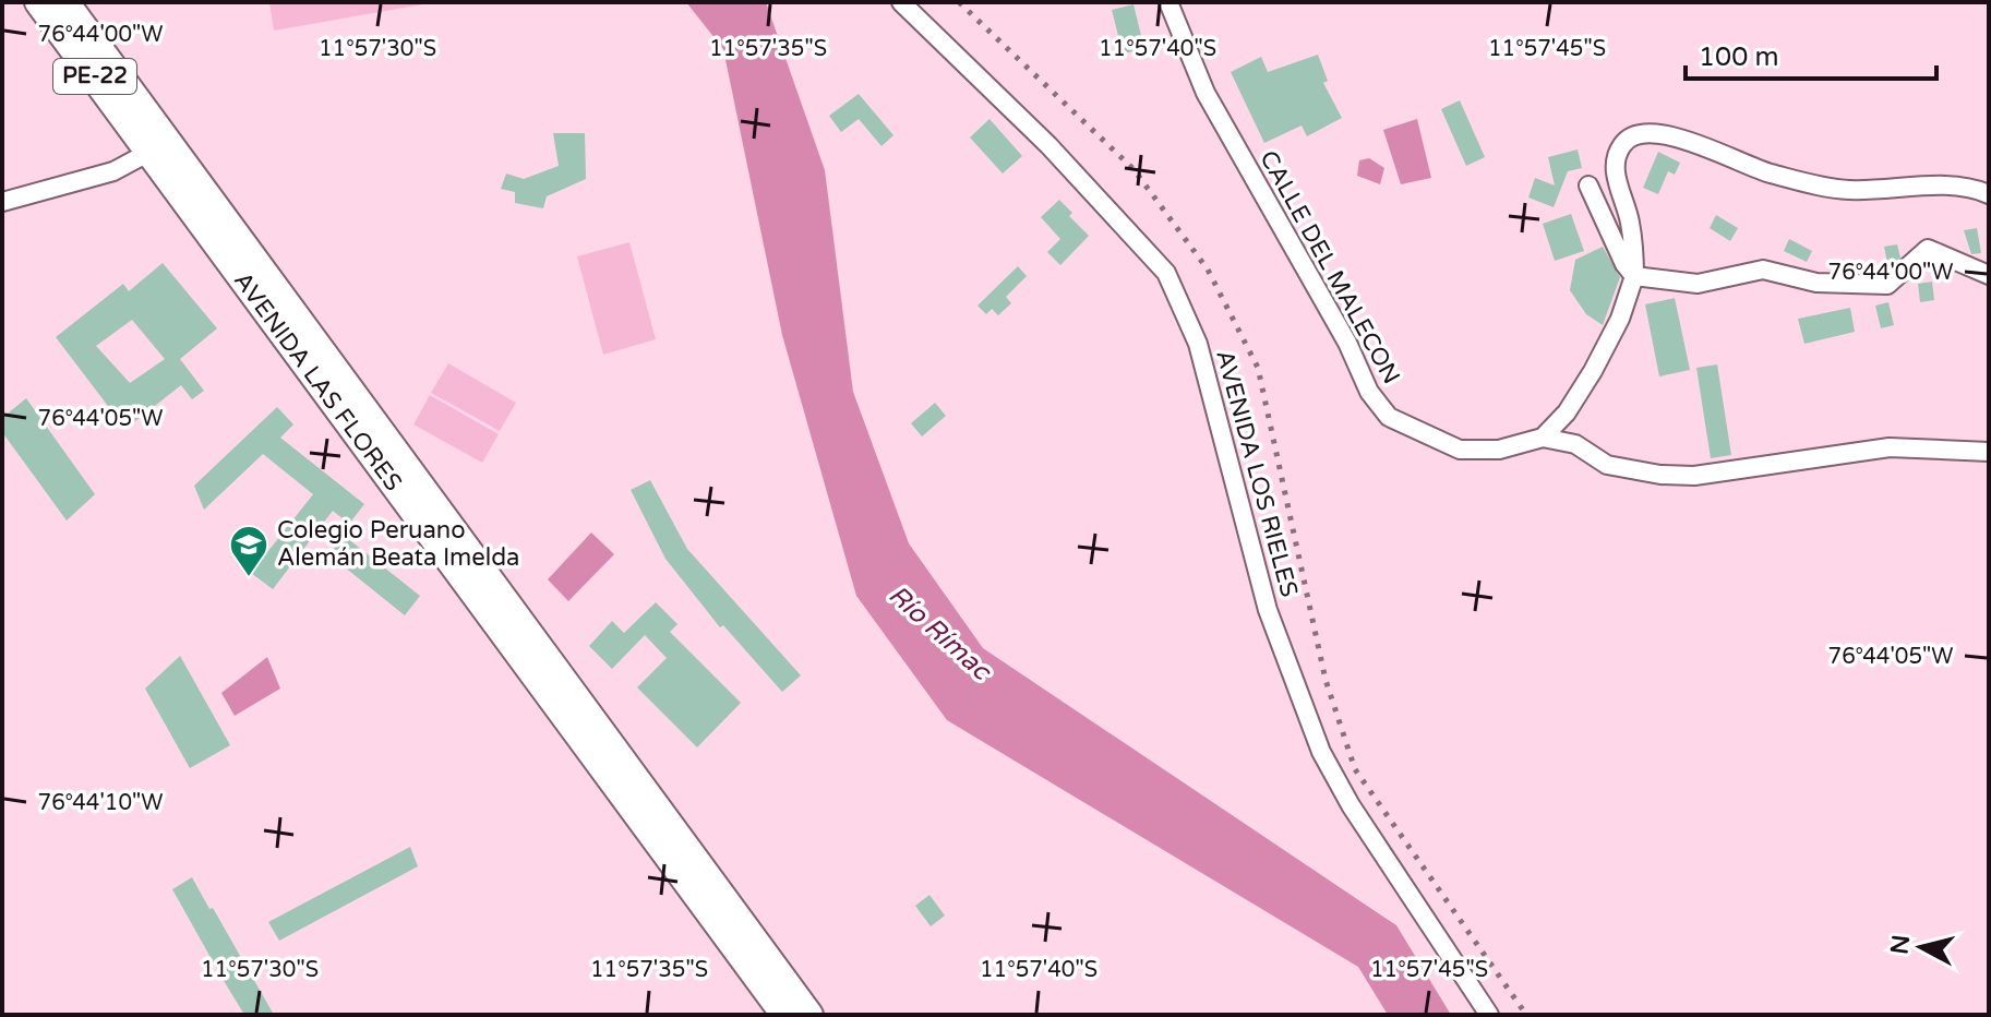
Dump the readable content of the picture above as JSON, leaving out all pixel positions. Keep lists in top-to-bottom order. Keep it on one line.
{"streets":{"highway":["PE-22","AVENIDA LAS FLORES"],"street":["CALLE DEL MALECON","AVENIDA LOS RIELES"]},"water":["Río Rímac"],"places":{"school or university":["Colegio Peruano Alemán Beata Imelda"]},"scale_bar":"100 m","north":"left","coordinates":["76°44'00\"W","11°57'30\"S","11°57'35\"S","11°57'40\"S","11°57'45\"S","76°44'05\"W","76°44'10\"W"]}
